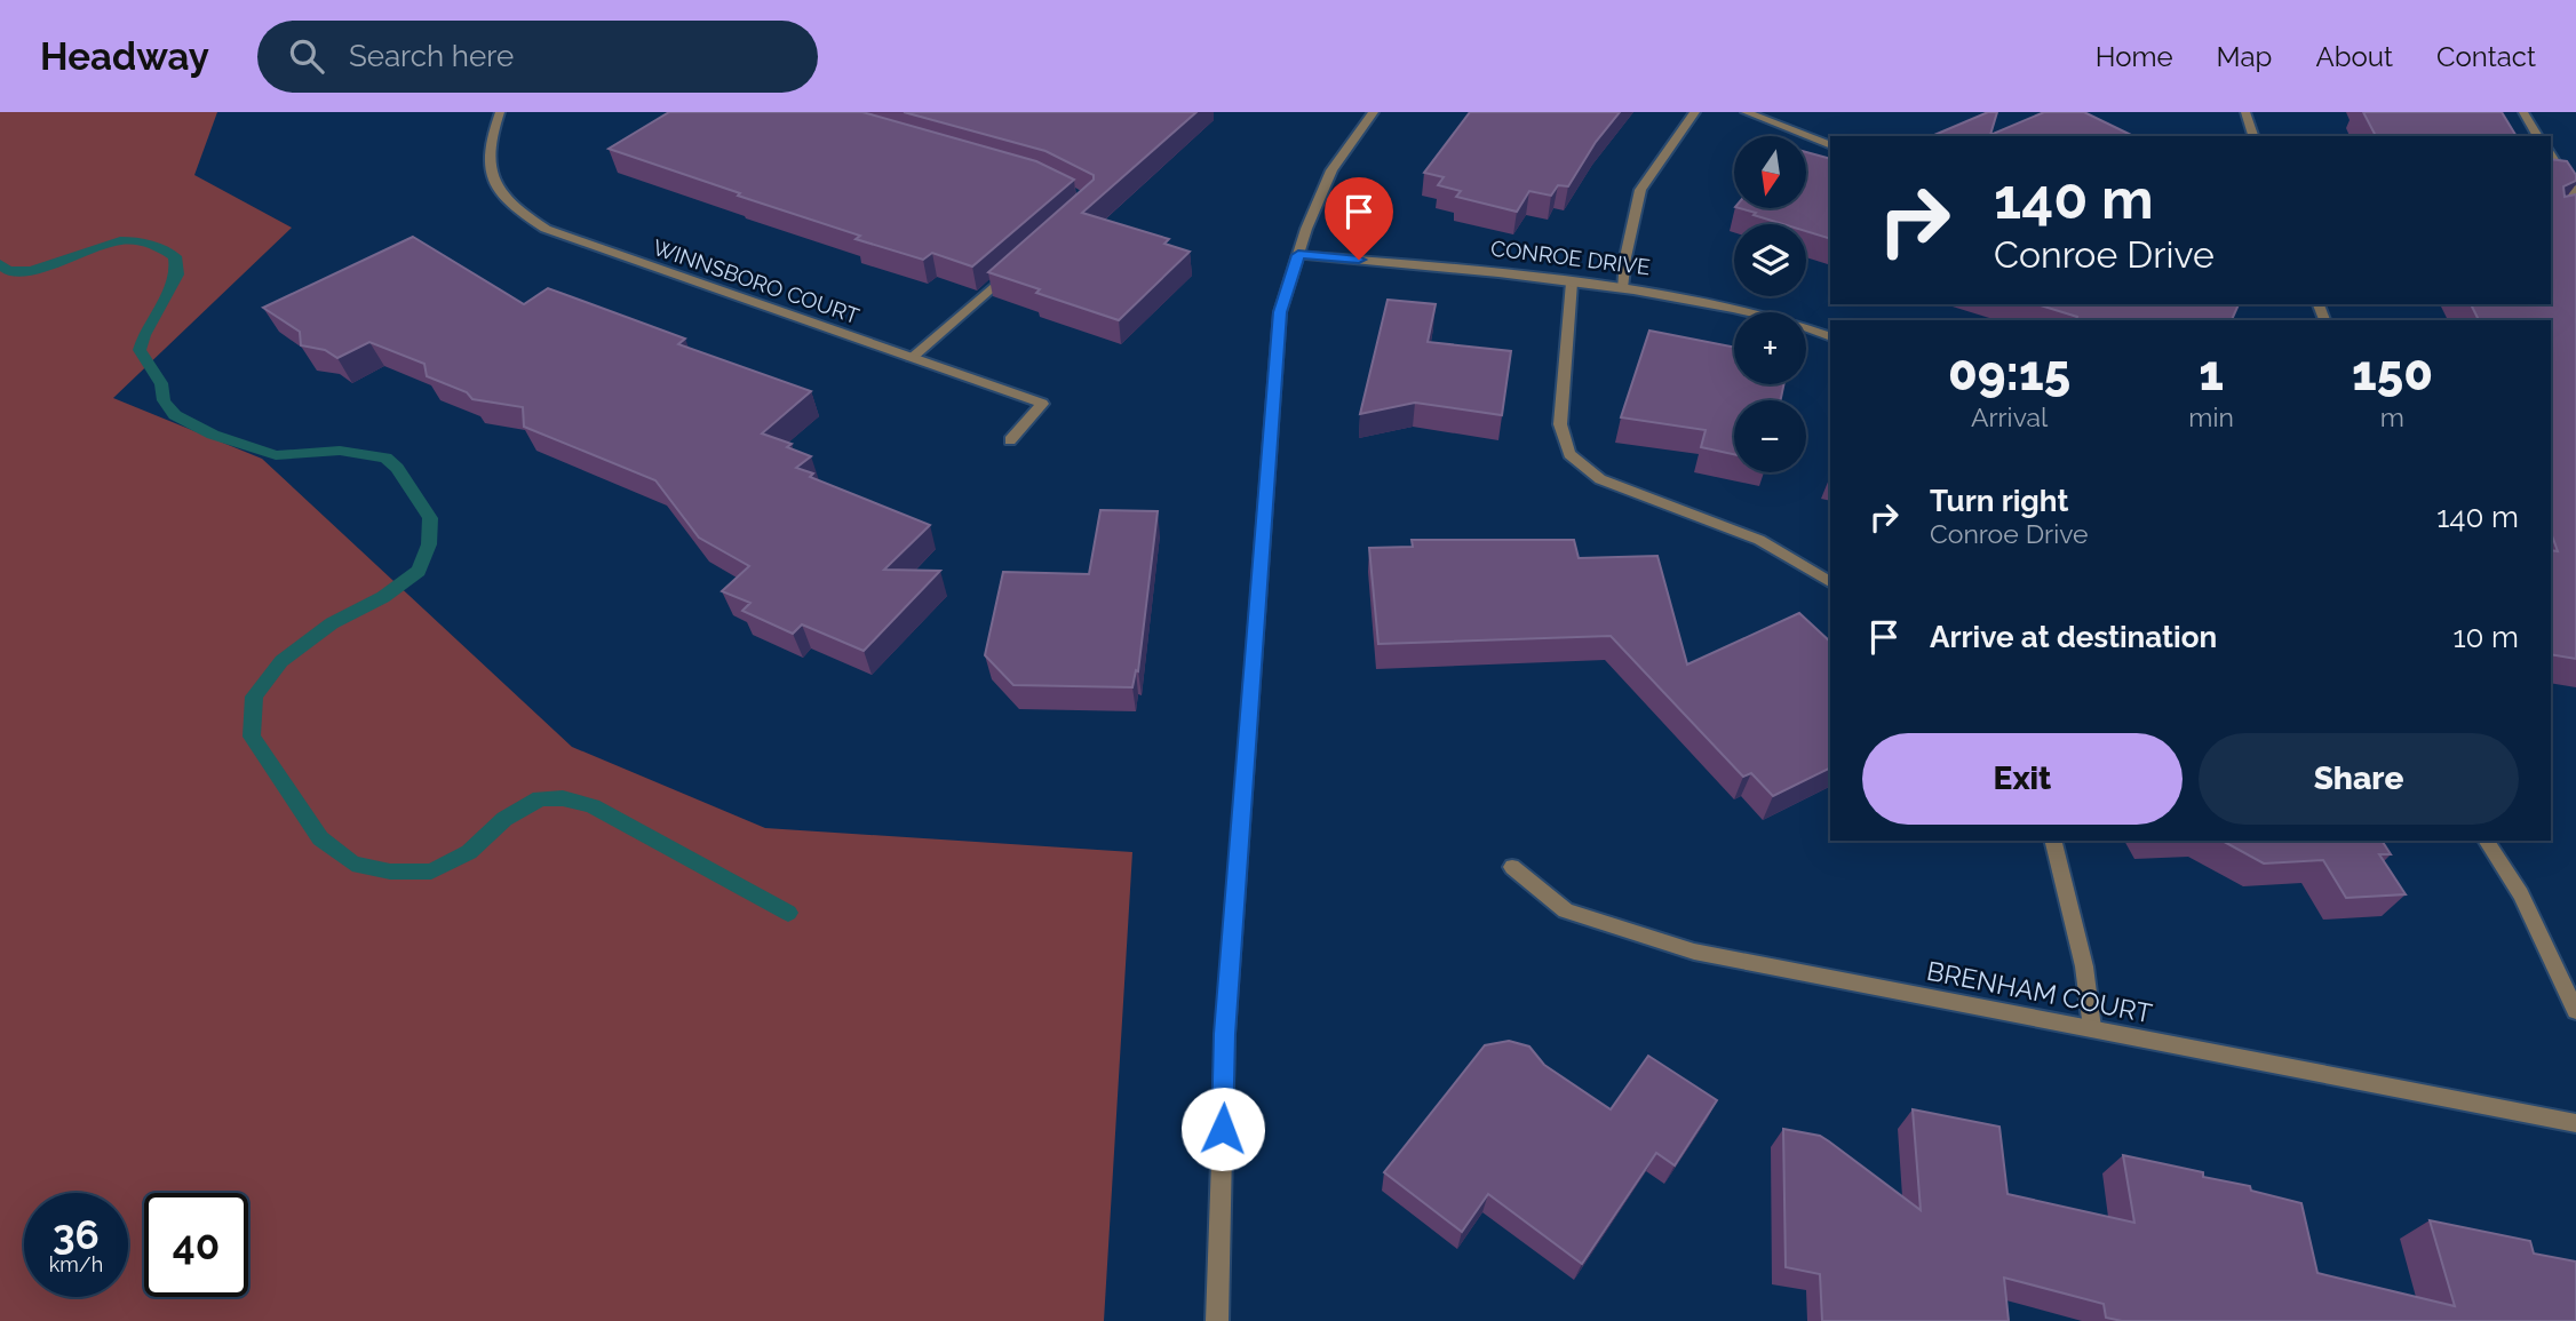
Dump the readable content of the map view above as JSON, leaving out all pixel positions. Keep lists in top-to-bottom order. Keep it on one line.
{"streets":{"street":["CONROE DRIVE","WINNSBORO COURT","BRENHAM COURT"]},"north":"bottom","page":{"header":"Headway","search":"Search here","nav":["Home","Map","About","Contact"],"map_buttons":["+","−"],"turn":["140 m","Conroe Drive"],"eta":["09:15","Arrival","1","min","150","m"],"list":[{"name":"Turn right","note":"Conroe Drive","value":"140 m"},{"name":"Arrive at destination","value":"10 m"}],"buttons":["Exit","Share"],"speed":"36 km/h","limit":"40"}}
